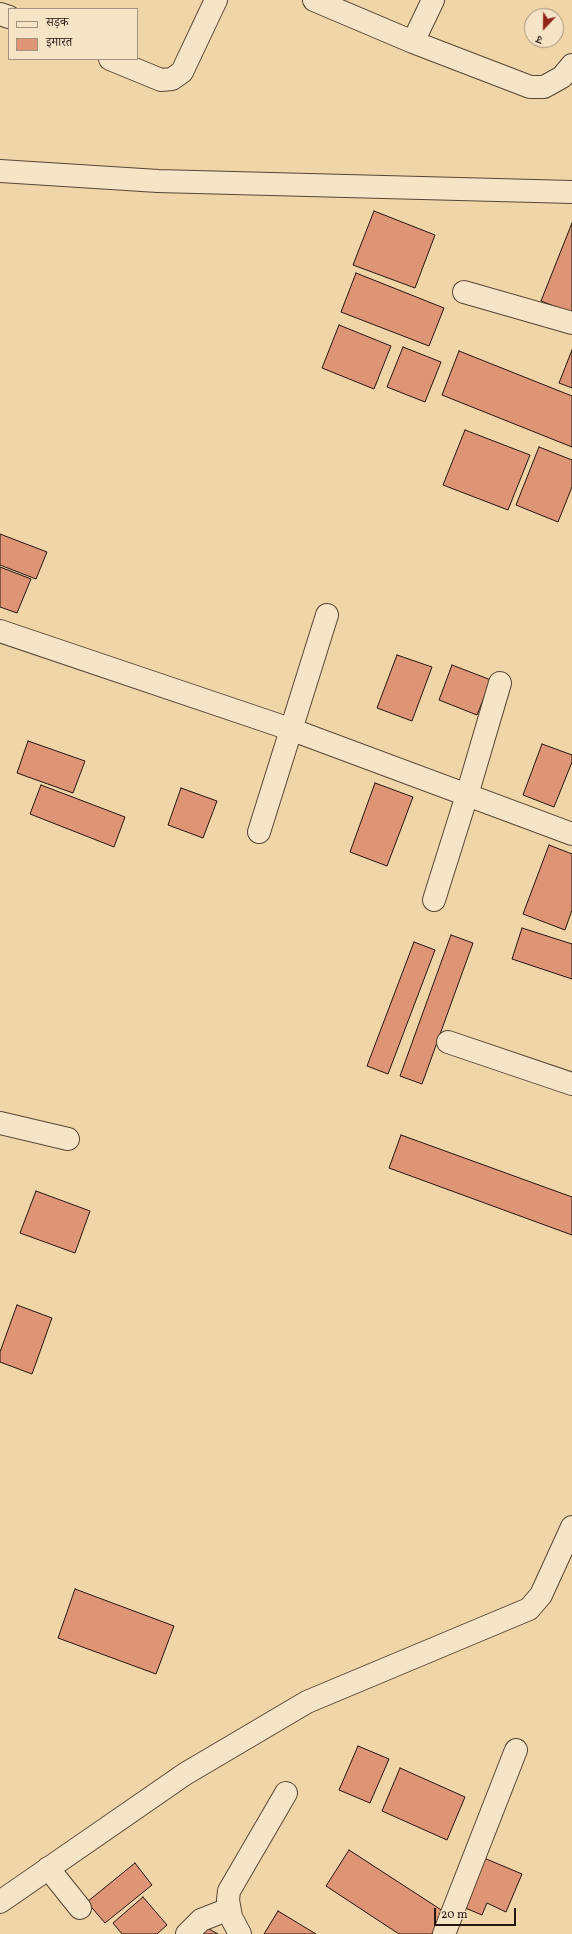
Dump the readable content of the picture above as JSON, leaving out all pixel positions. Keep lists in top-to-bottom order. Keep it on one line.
{"legend":["सड़क","इमारत"],"scale_bar":"20 m","north":"bottom"}
